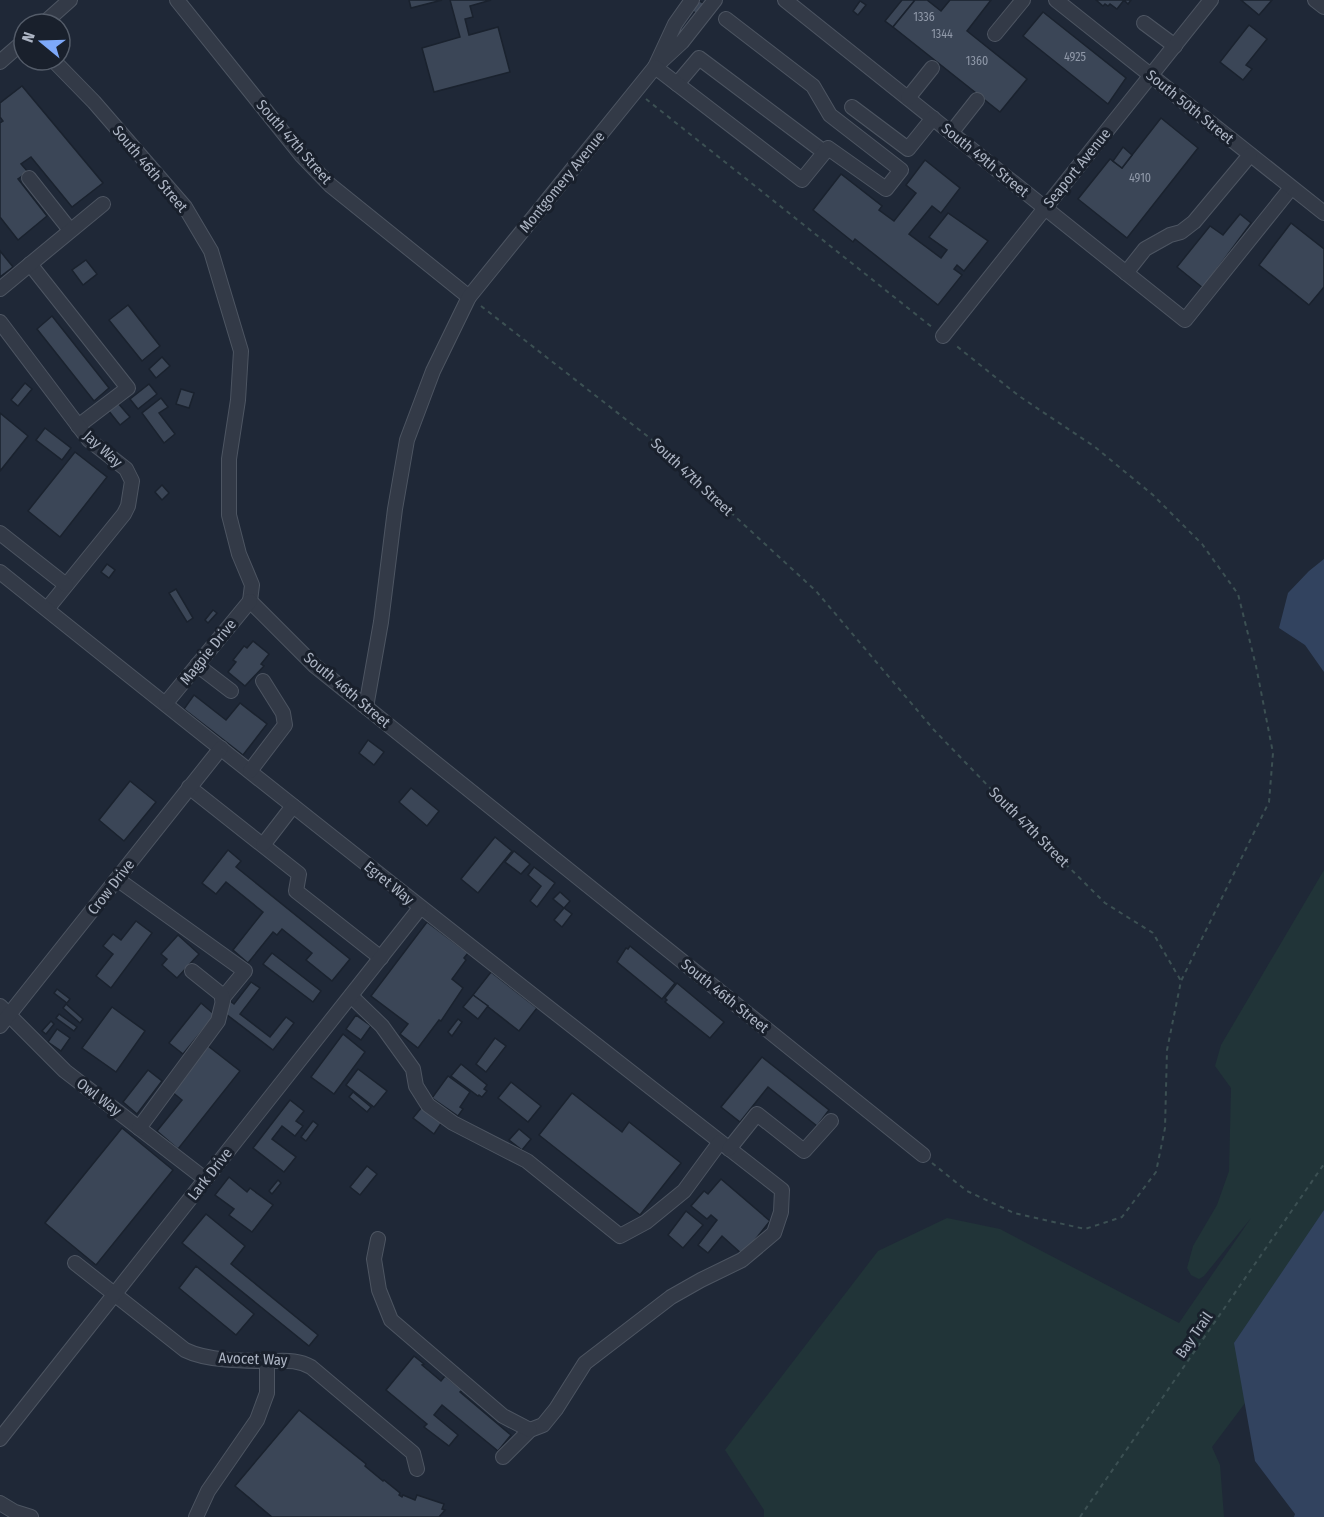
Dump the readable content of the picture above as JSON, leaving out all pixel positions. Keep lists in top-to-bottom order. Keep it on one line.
{"streets":{"street":["South 50th Street","South 47th Street","South 49th Street","Seaport Avenue","South 46th Street","Montgomery Avenue","Jay Way","Magpie Drive","Egret Way","Crow Drive","Owl Way","Lark Drive","Avocet Way"],"path":["Bay Trail"]},"crossings":[["South 50th Street","South 49th Street"],["South 50th Street","Seaport Avenue"],["South 47th Street","Montgomery Avenue"],["South 49th Street","Seaport Avenue"],["South 46th Street","Montgomery Avenue"],["South 46th Street","Magpie Drive"],["Jay Way","Egret Way"],["Magpie Drive","Egret Way"],["Egret Way","Crow Drive"],["Egret Way","Lark Drive"],["Crow Drive","Owl Way"],["Owl Way","Lark Drive"],["Lark Drive","Avocet Way"]],"house_numbers":["1336","1344","4925","1360","4910"],"north":"left"}
